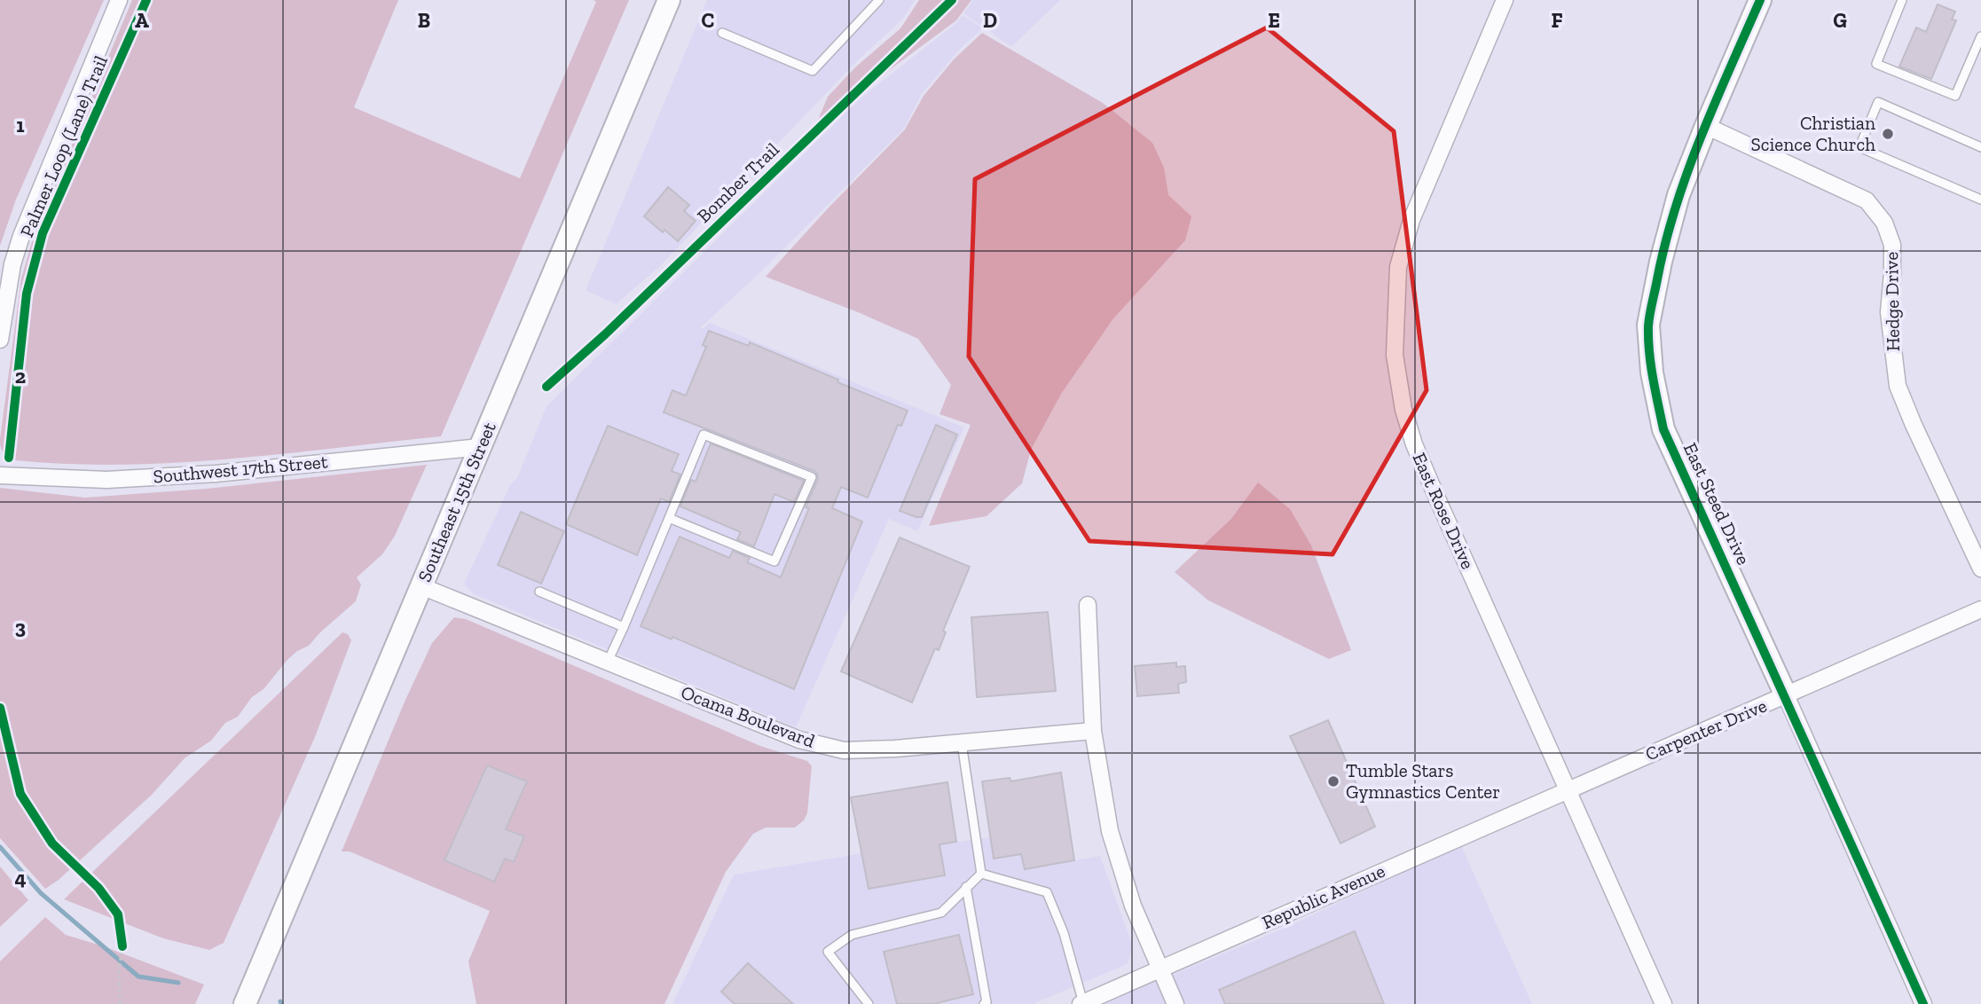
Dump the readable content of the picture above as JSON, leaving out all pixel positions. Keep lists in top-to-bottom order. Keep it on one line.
{"streets":{"main road":["Southeast 15th Street","East Steed Drive"],"street":["Hedge Drive","Southwest 17th Street","East Rose Drive","Ocama Boulevard","Carpenter Drive","Republic Avenue"],"cycle path":["Palmer Loop (Lane) Trail","Bomber Trail"]},"crossings":[["Hedge Drive","East Steed Drive"],["Southwest 17th Street","Southeast 15th Street"],["Southeast 15th Street","Ocama Boulevard"],["East Steed Drive","Carpenter Drive"],["East Rose Drive","Carpenter Drive"],["East Rose Drive","Republic Avenue"],["Carpenter Drive","Republic Avenue"]],"places":["Christian Science Church","Tumble Stars Gymnastics Center"],"grid":{"columns":["A","B","C","D","E","F","G"],"rows":["1","2","3","4"]}}
